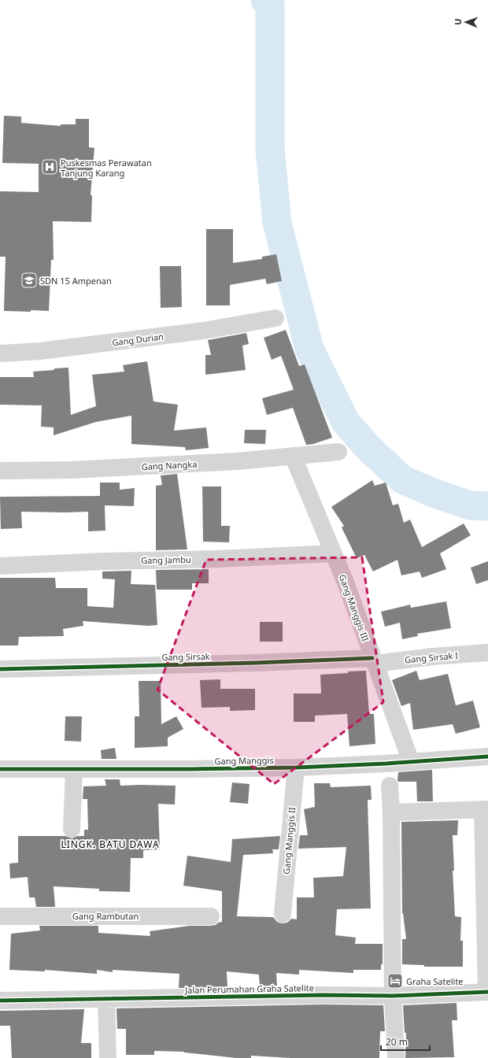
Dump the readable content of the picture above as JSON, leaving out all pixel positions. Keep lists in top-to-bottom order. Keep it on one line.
{"streets":{"street":["Gang Durian","Gang Nangka","Gang Jambu","Gang Manggis III","Gang Sirsak","Gang Sirsak I","Gang Manggis","Gang Manggis II","Gang Rambutan","Jalan Perumahan Graha Satelite"]},"crossings":[["Gang Nangka","Gang Manggis III"],["Gang Jambu","Gang Manggis III"],["Gang Manggis III","Gang Sirsak"],["Gang Manggis III","Gang Sirsak I"],["Gang Manggis III","Gang Manggis"],["Gang Sirsak","Gang Sirsak I"],["Gang Manggis","Gang Manggis II"]],"districts":["LINGK. BATU DAWA"],"places":{"hospital":["Puskesmas Perawatan Tanjung Karang"],"school or university":["SDN 15 Ampenan"],"hotel":["Graha Satelite"]},"scale_bar":"20 m","north":"left"}
